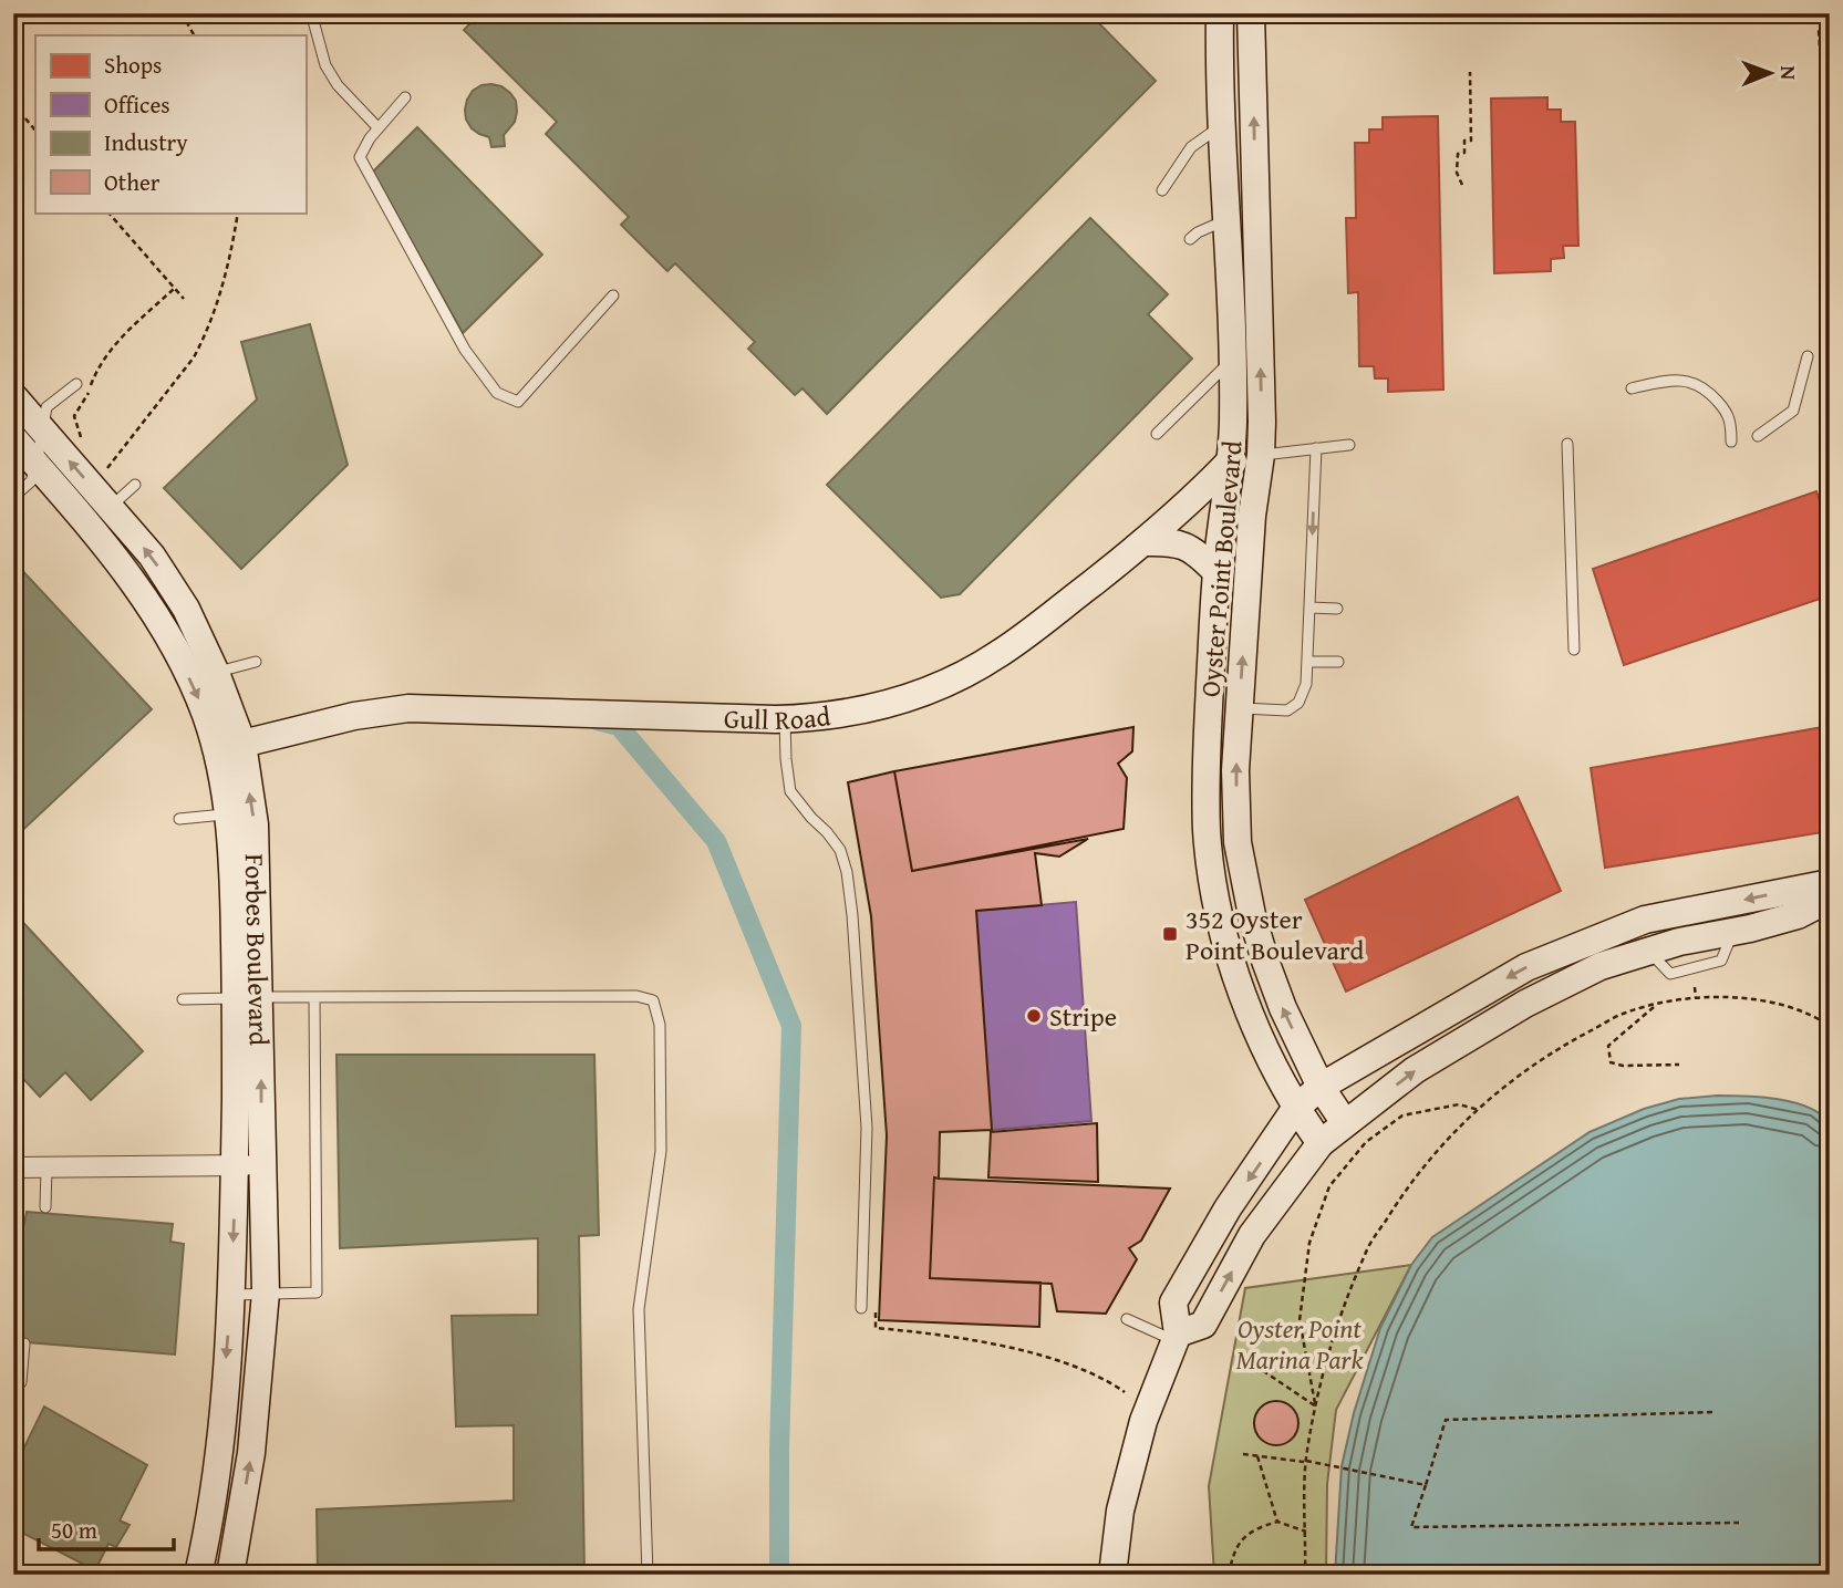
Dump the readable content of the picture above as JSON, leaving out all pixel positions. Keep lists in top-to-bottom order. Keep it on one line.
{"streets":{"street":["Oyster Point Boulevard","Gull Road","Forbes Boulevard"]},"crossings":[["Oyster Point Boulevard","Gull Road"],["Gull Road","Forbes Boulevard"]],"parks":["Oyster Point Marina Park"],"places":{"transit":["352 Oyster Point Boulevard"],"other":["Stripe"]},"legend":["Shops","Offices","Industry","Other"],"scale_bar":"50 m","north":"right"}
